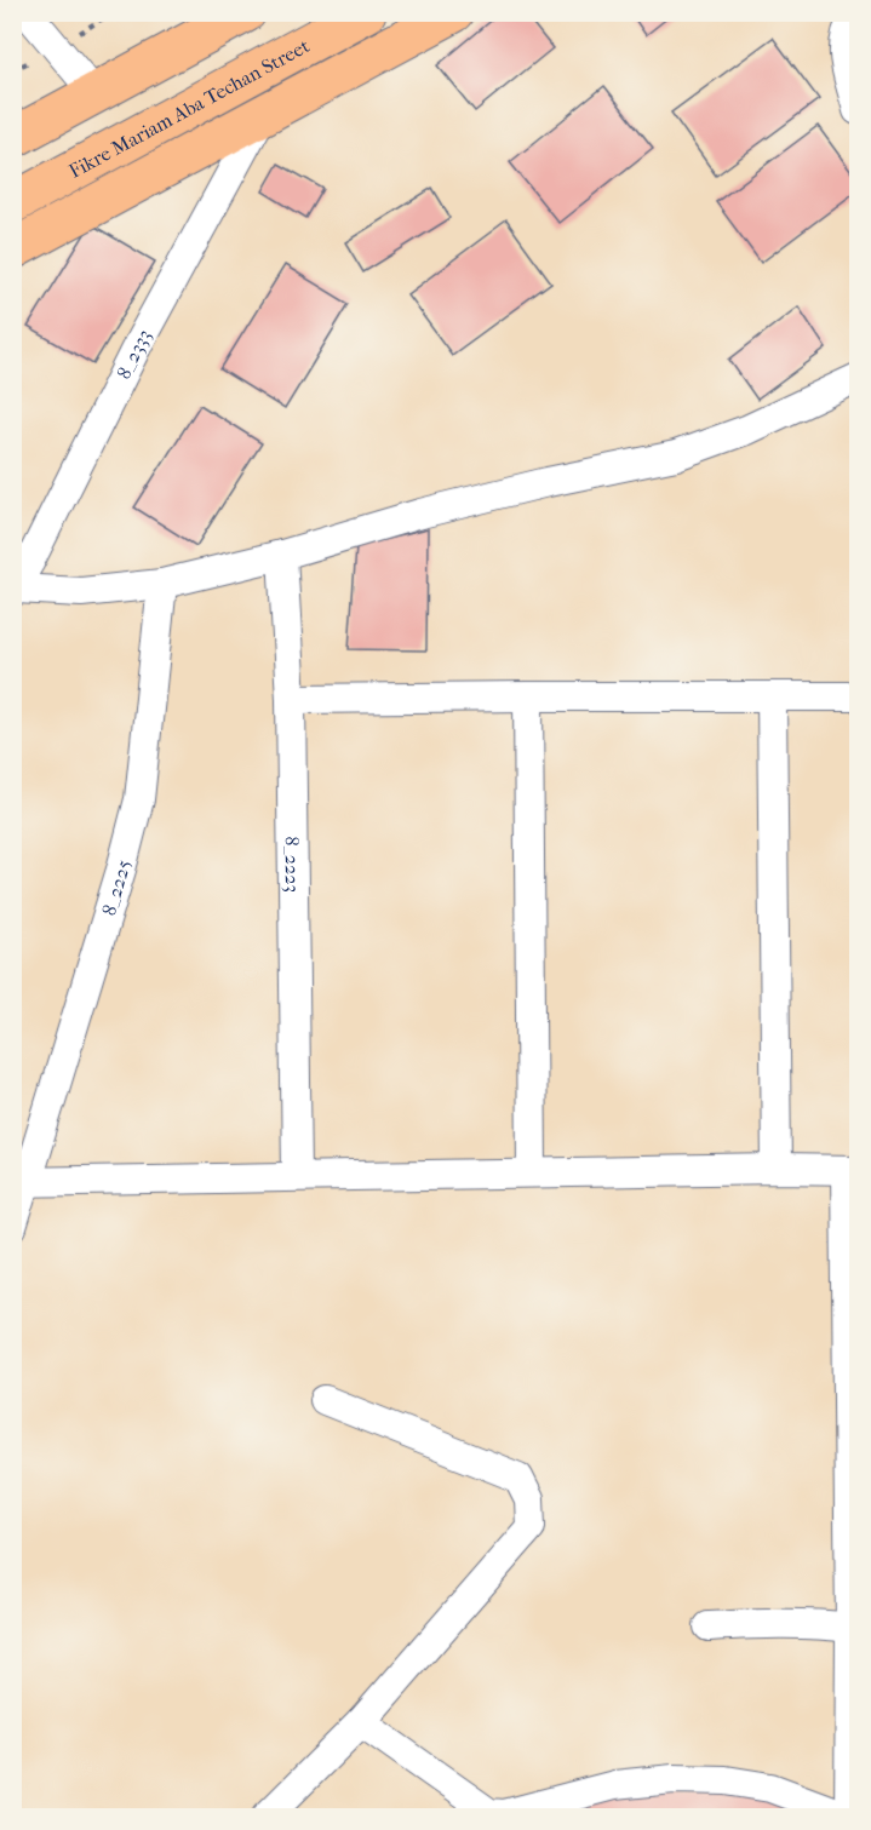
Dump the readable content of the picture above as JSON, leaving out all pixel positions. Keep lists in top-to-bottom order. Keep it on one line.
{"streets":{"main road":["Fikre Mariam Aba Techan Street"],"street":["8_2333","8_2223","8_2225"]}}
